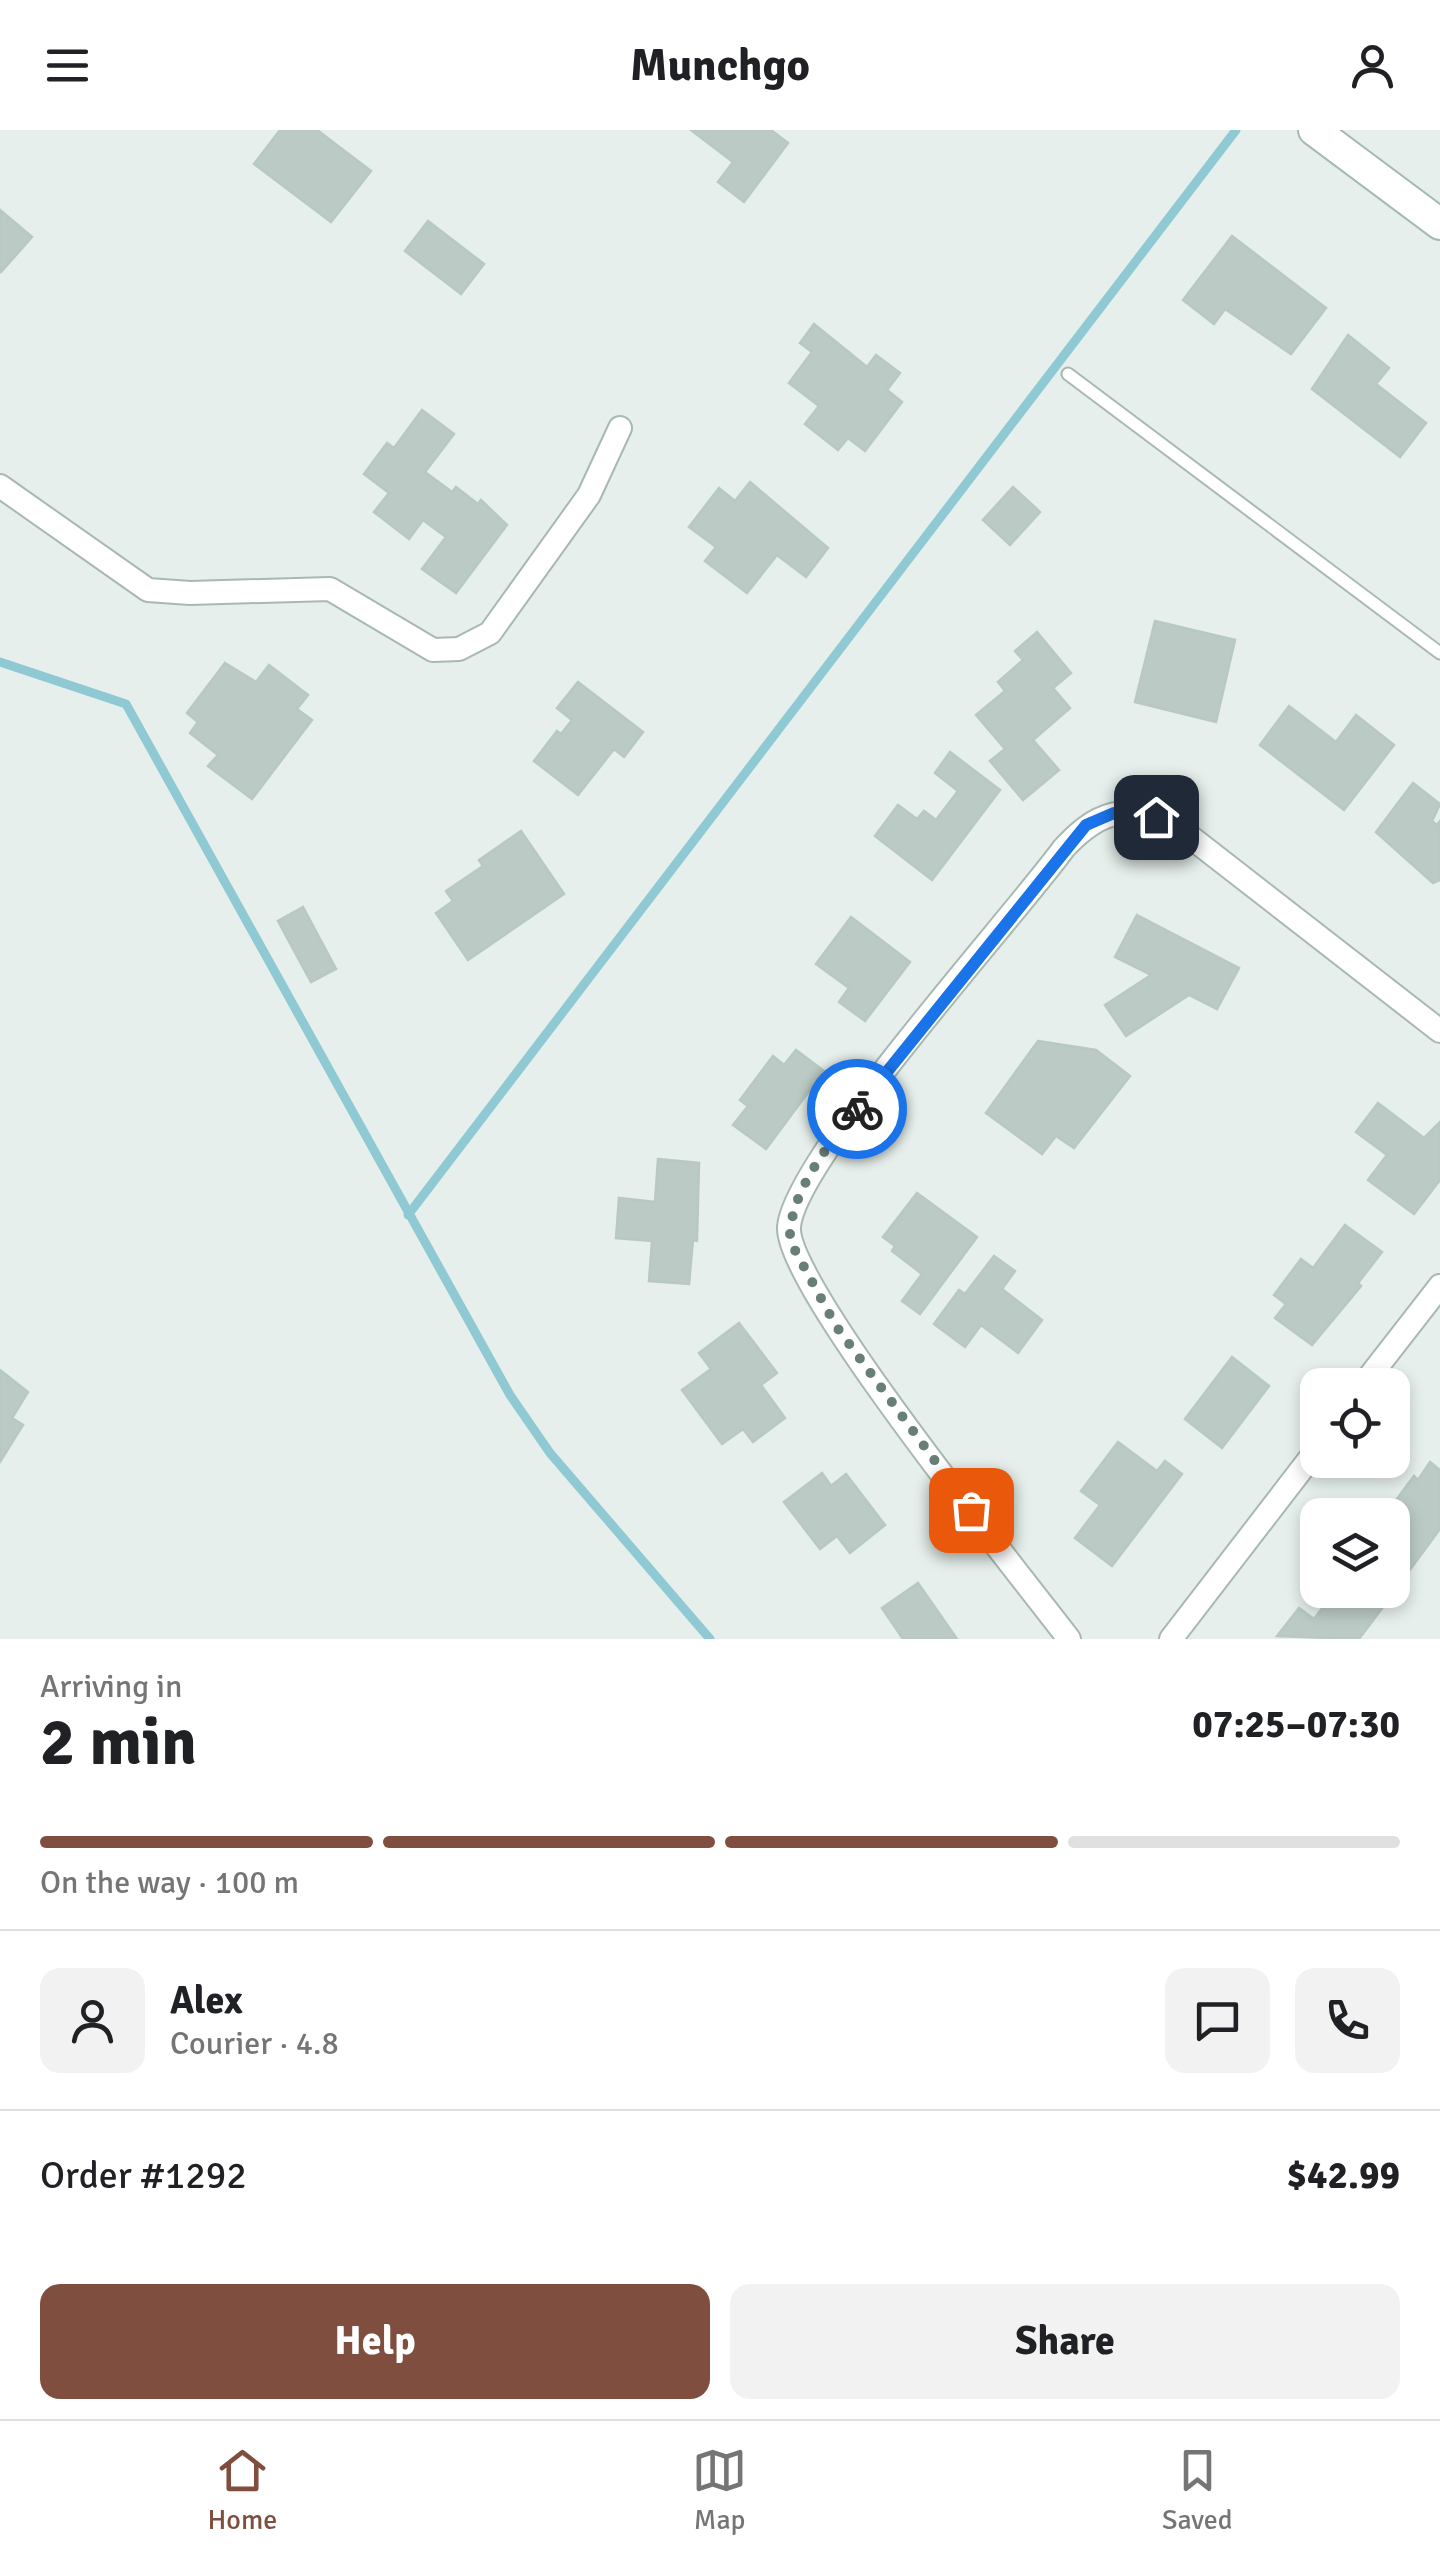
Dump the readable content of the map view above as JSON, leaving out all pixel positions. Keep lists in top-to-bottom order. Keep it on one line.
{"page":{"header":"Munchgo","heading":["2 min","Arriving in","07:25–07:30"],"panel":["Alex","Courier · 4.8","Order #1292","$42.99"],"bar":"On the way · 100 m","buttons":["Help","Share"],"tabs":["Home","Map","Saved"]}}
